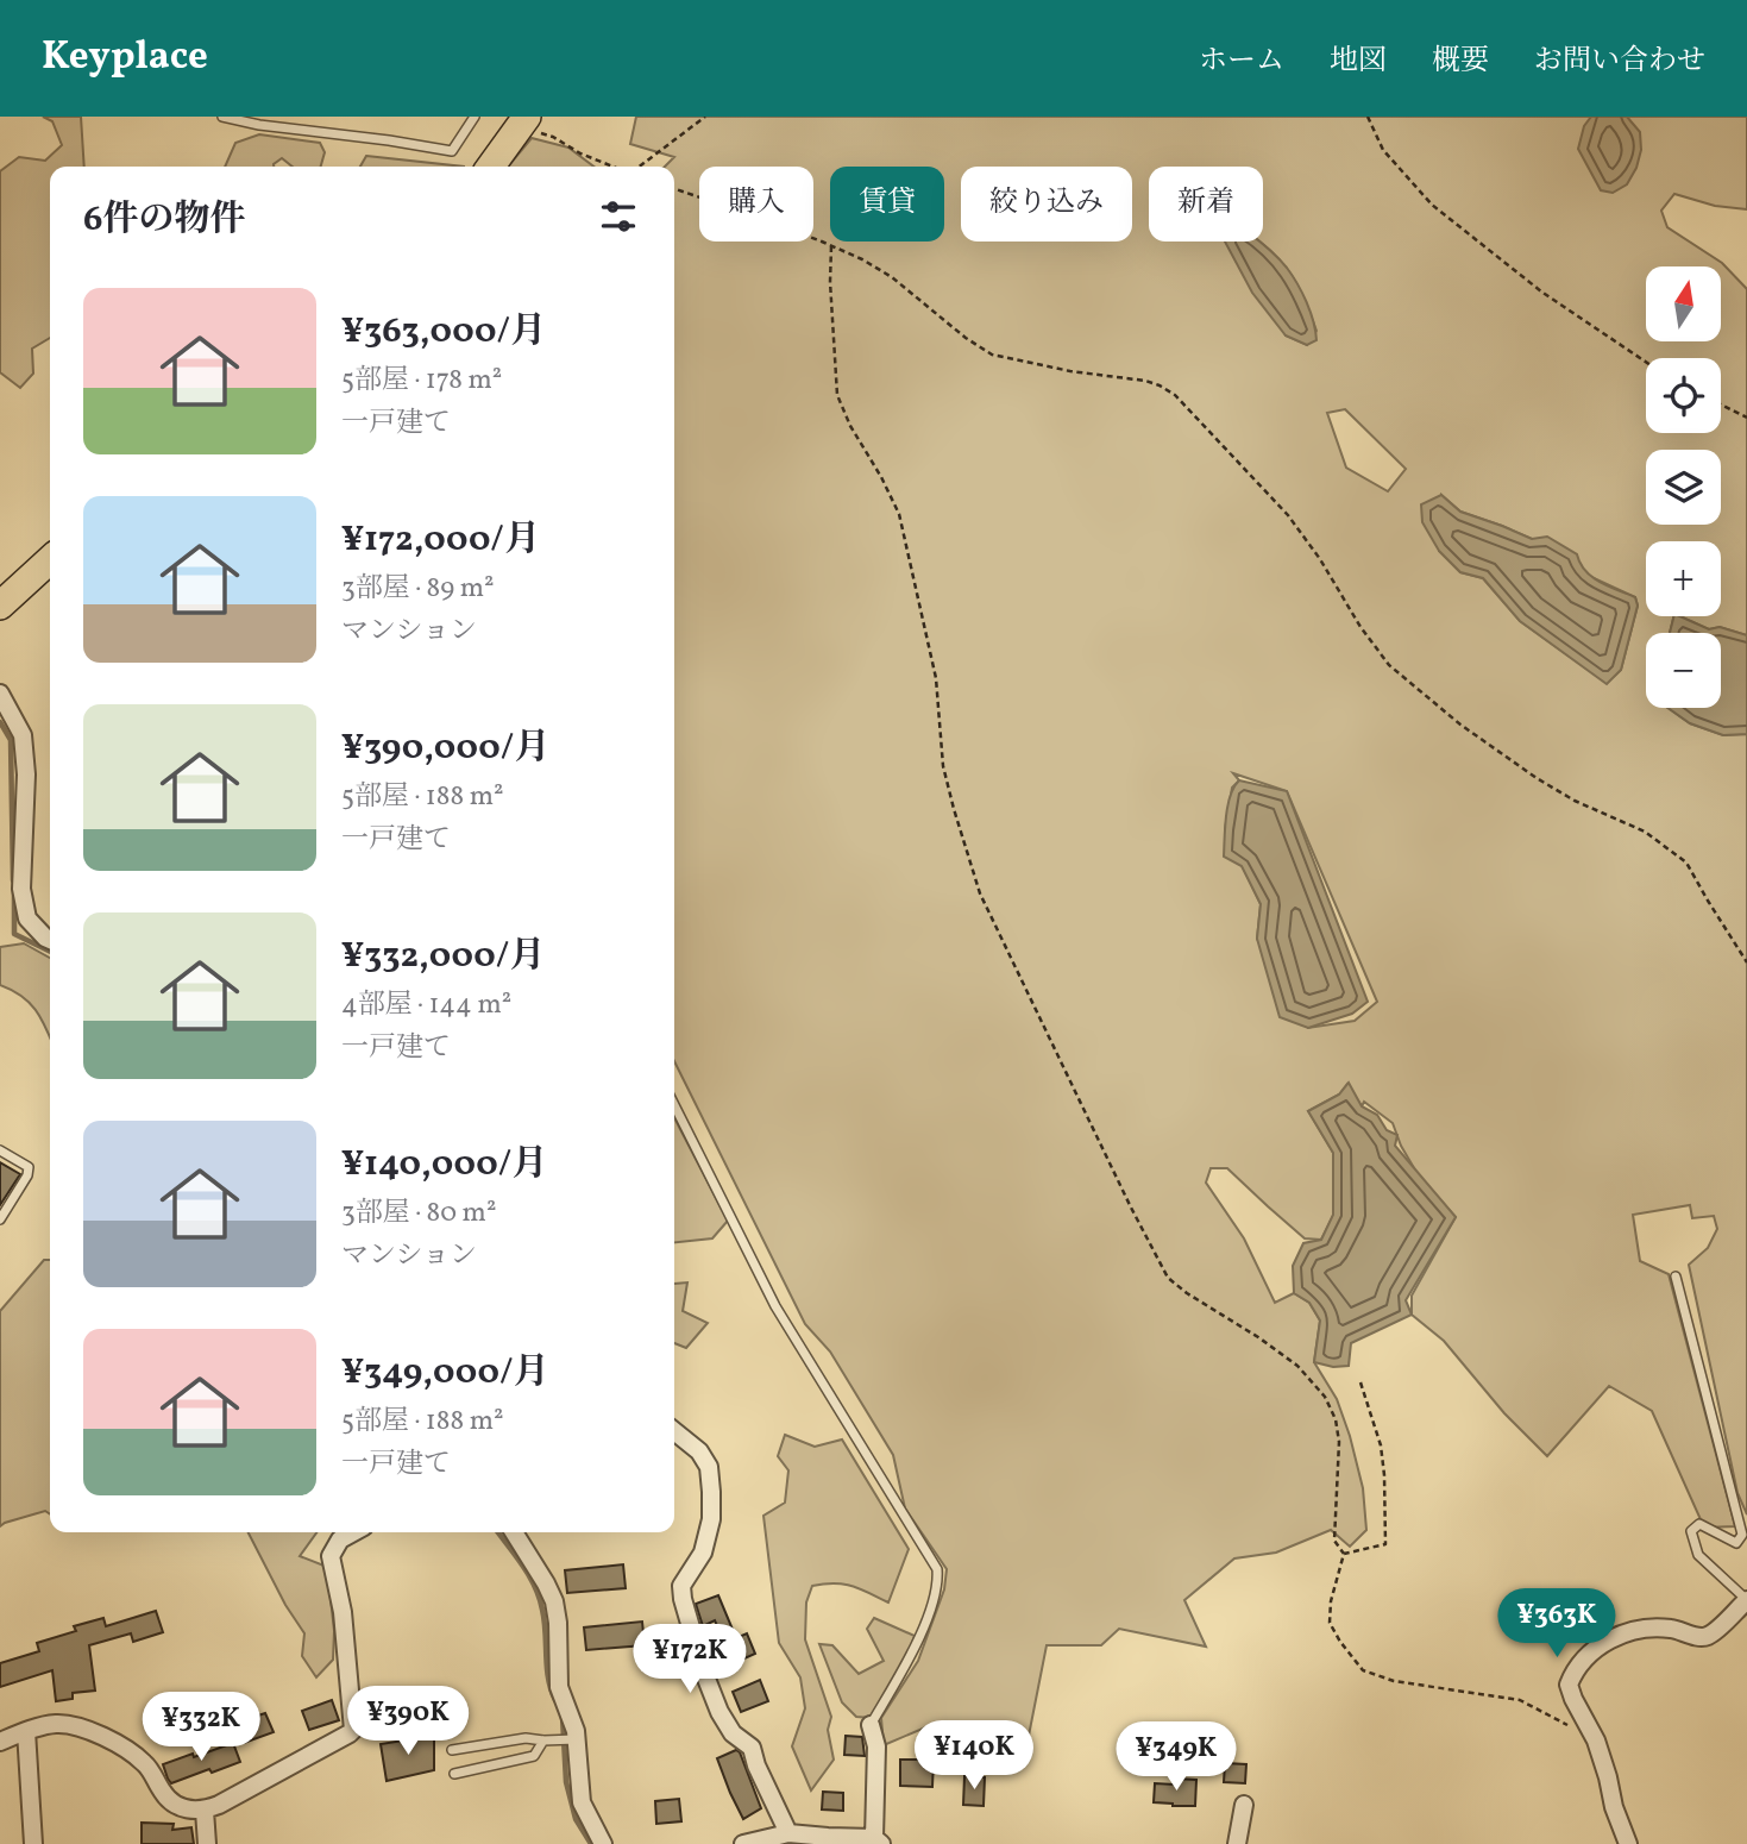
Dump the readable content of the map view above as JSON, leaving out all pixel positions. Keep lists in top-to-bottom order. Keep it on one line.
{"north":"top","page":{"header":"Keyplace","nav":["ホーム","地図","概要","お問い合わせ"],"chip":["購入","賃貸","絞り込み","新着"],"heading":"6件の物件","map_buttons":["+","−"],"list":[{"name":"¥363,000/月","note":"5部屋 · 178 m² · 一戸建て"},{"name":"¥172,000/月","note":"3部屋 · 89 m² · マンション"},{"name":"¥390,000/月","note":"5部屋 · 188 m² · 一戸建て"},{"name":"¥332,000/月","note":"4部屋 · 144 m² · 一戸建て"},{"name":"¥140,000/月","note":"3部屋 · 80 m² · マンション"},{"name":"¥349,000/月","note":"5部屋 · 188 m² · 一戸建て"}],"price":["¥363K","¥172K","¥390K","¥332K","¥140K","¥349K"]}}
